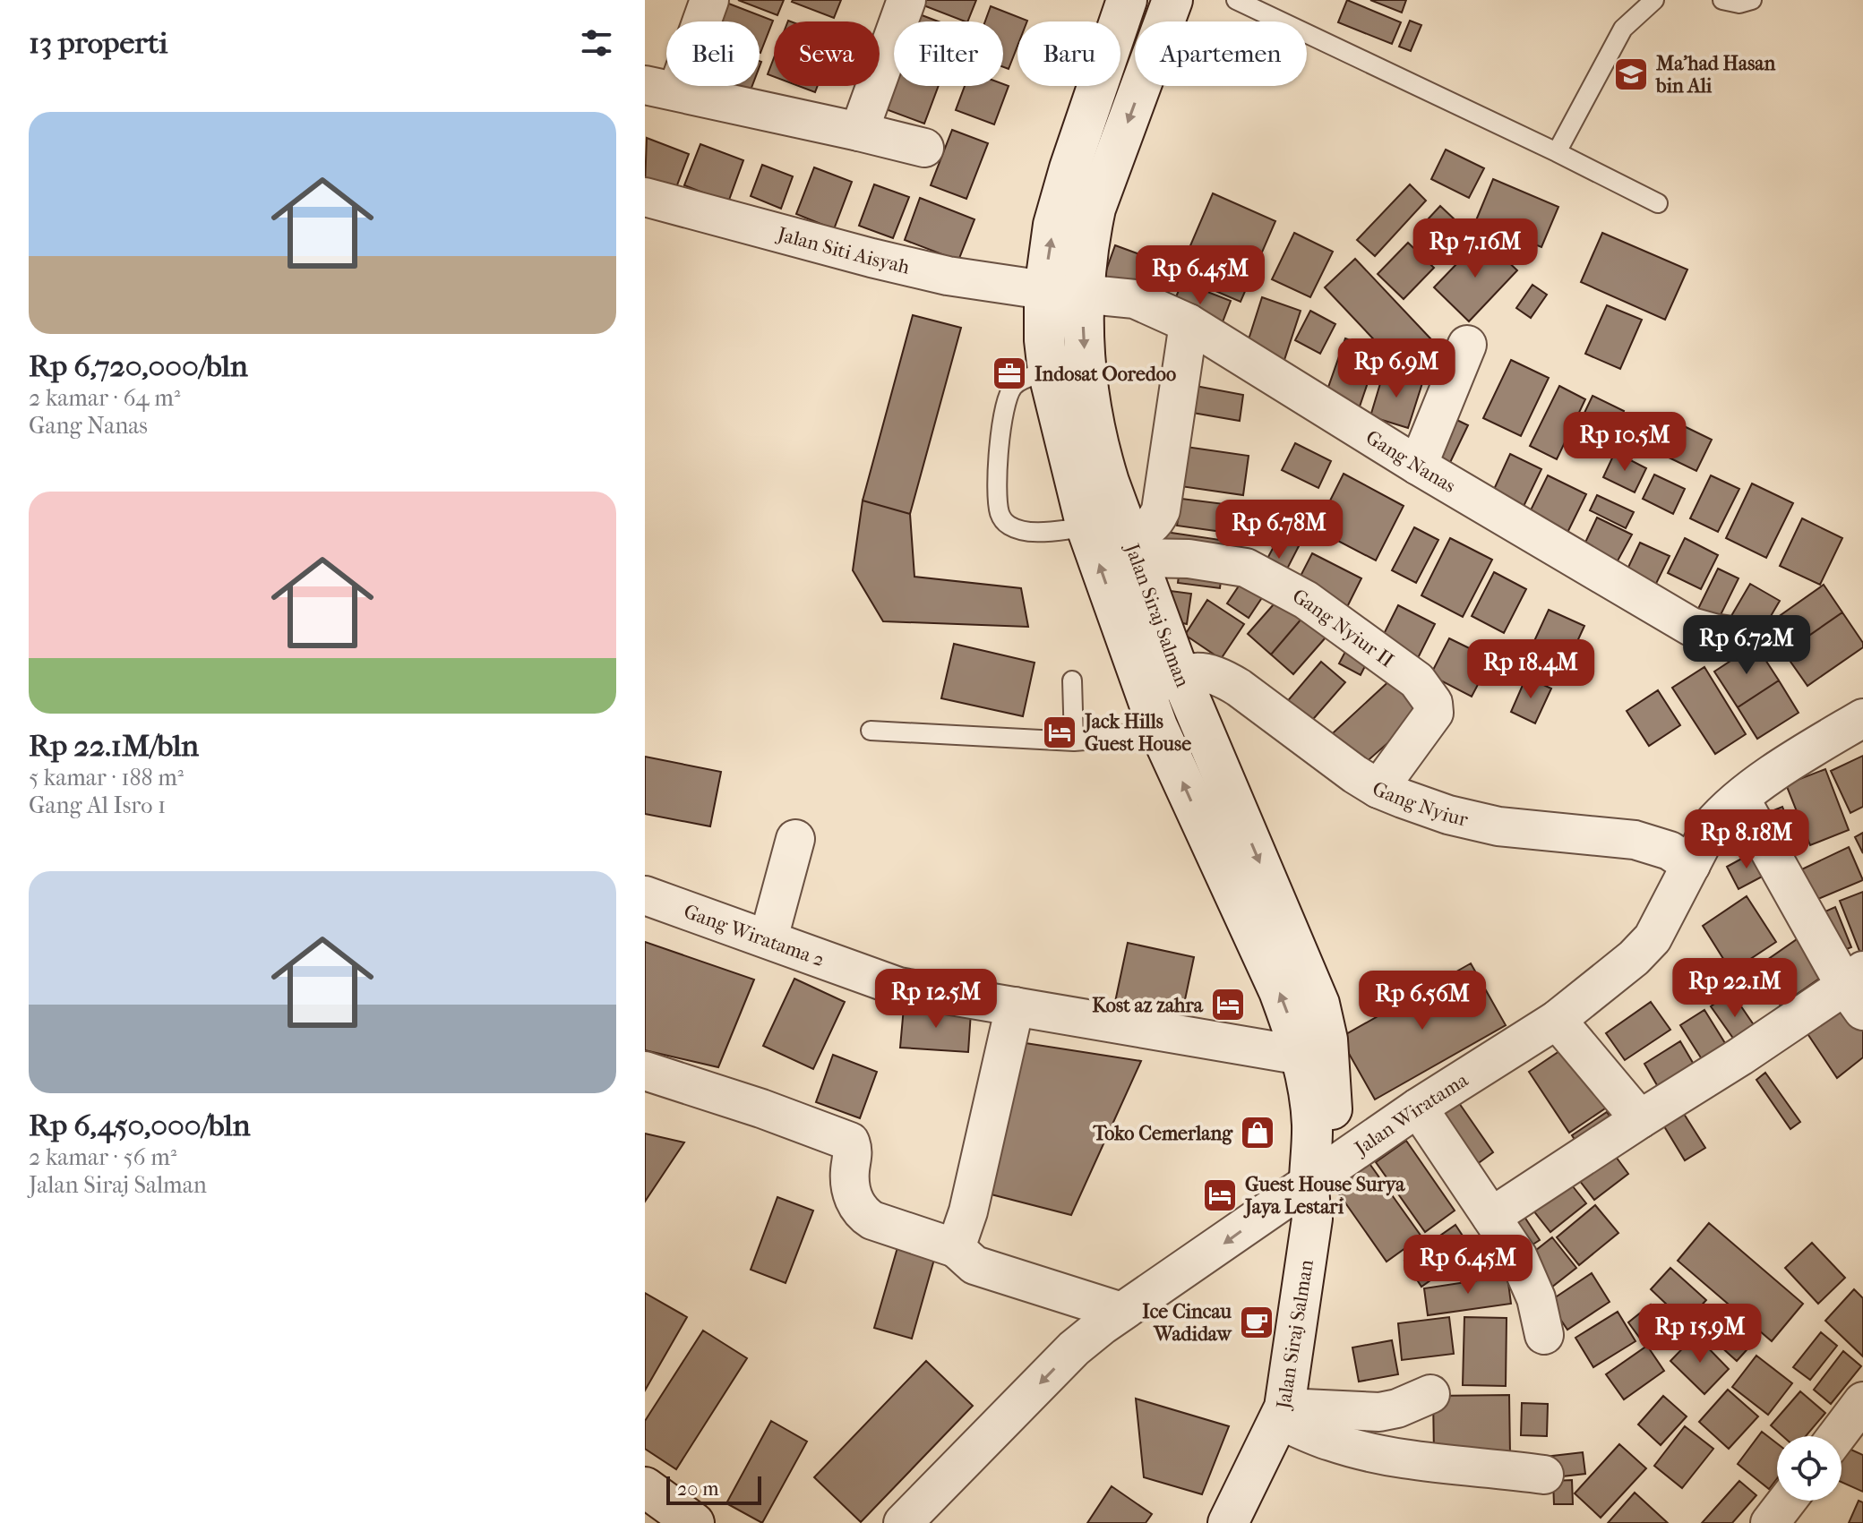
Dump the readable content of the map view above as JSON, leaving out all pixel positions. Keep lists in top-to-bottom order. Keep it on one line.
{"streets":{"street":["Jalan Siti Aisyah","Gang Nanas","Jalan Siraj Salman","Gang Nyiur II","Gang Nyiur","Gang Wiratama 2","Jalan Wiratama"]},"crossings":[["Jalan Siti Aisyah","Gang Nanas"],["Jalan Siti Aisyah","Jalan Siraj Salman"],["Gang Nanas","Jalan Siraj Salman"],["Jalan Siraj Salman","Gang Nyiur II"],["Jalan Siraj Salman","Gang Nyiur"],["Jalan Siraj Salman","Gang Wiratama 2"],["Jalan Siraj Salman","Jalan Wiratama"],["Gang Nyiur II","Gang Nyiur"],["Gang Nyiur","Jalan Wiratama"]],"one_way":["Jalan Wiratama"],"places":{"school or university":["Ma'had Hasan bin Ali"],"office":["Indosat Ooredoo"],"hotel":["Jack Hills Guest House","Kost az zahra","Guest House Surya Jaya Lestari"],"shop":["Toko Cemerlang"],"cafe":["Ice Cincau Wadidaw"]},"scale_bar":"20 m","page":{"heading":"13 properti","chip":["Beli","Sewa","Filter","Baru","Apartemen"],"list":[{"name":"Rp 6,720,000/bln","note":"2 kamar · 64 m² · Gang Nanas"},{"name":"Rp 22.1M/bln","note":"5 kamar · 188 m² · Gang Al Isro 1"},{"name":"Rp 6,450,000/bln","note":"2 kamar · 56 m² · Jalan Siraj Salman"}],"price":["Rp 7.16M","Rp 6.45M","Rp 6.9M","Rp 10.5M","Rp 6.78M","Rp 6.72M","Rp 18.4M","Rp 8.18M","Rp 22.1M","Rp 12.5M","Rp 6.56M","Rp 6.45M","Rp 15.9M"],"scale":"20 m"}}
